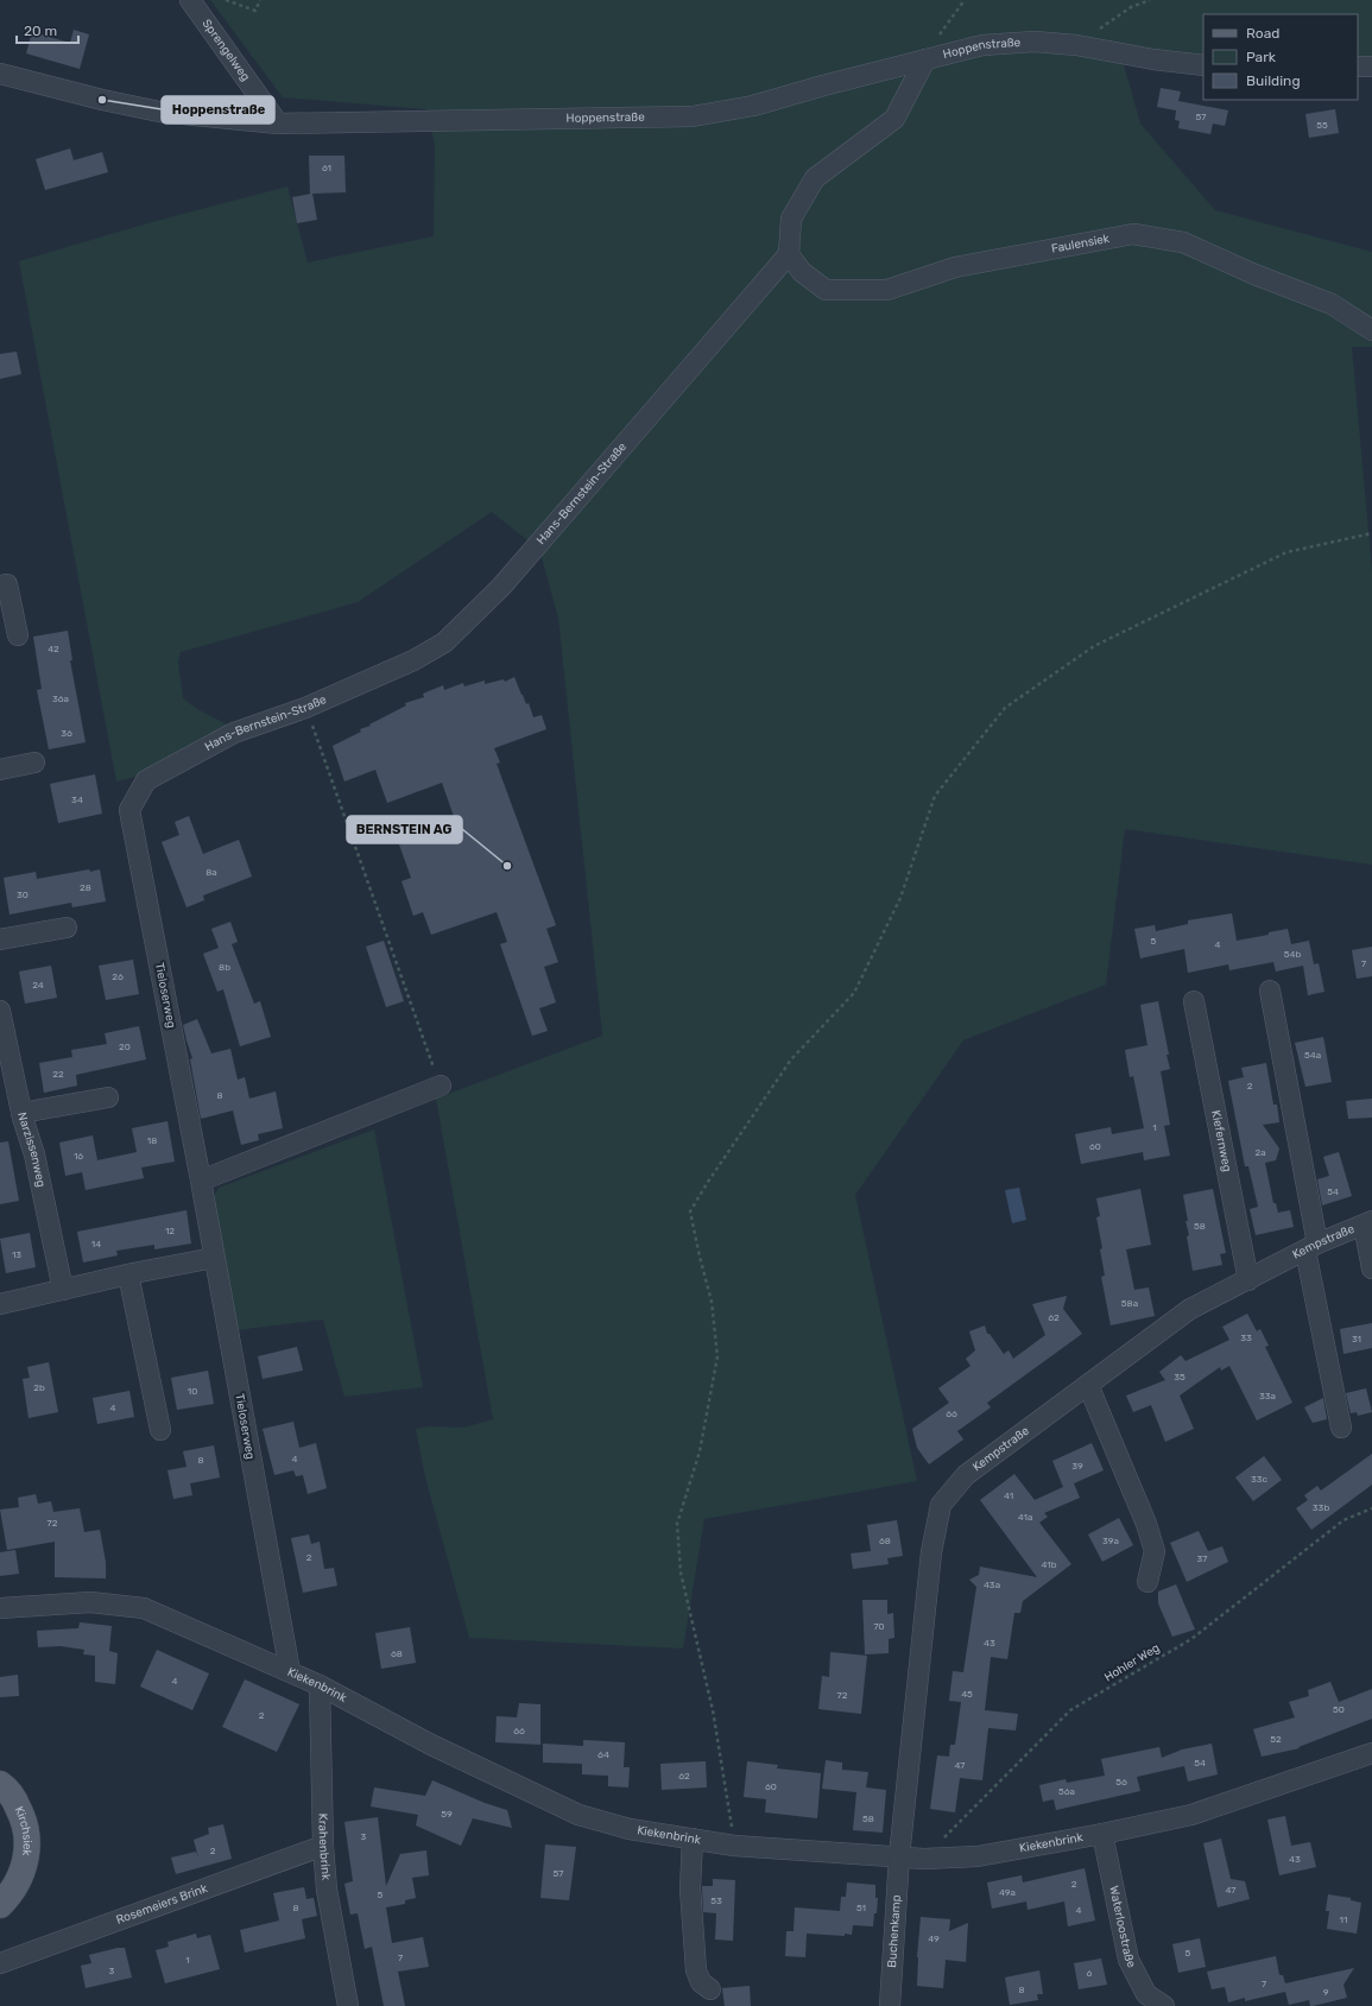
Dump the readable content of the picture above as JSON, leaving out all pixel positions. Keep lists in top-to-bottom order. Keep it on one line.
{"streets":{"main road":["Kirchsiek"],"street":["Sprengelweg","Hoppenstraße","Faulensiek","Hans-Bernstein-Straße","Tieloserweg","Kiefernweg","Narzissenweg","Kempstraße","Kiekenbrink","Krahenbrink","Rosemeiers Brink","Waterloostraße","Buchenkamp"],"path":["Hohler Weg"]},"crossings":[["Sprengelweg","Hoppenstraße"],["Faulensiek","Hans-Bernstein-Straße"],["Hans-Bernstein-Straße","Tieloserweg"],["Tieloserweg","Kiekenbrink"],["Kiefernweg","Kempstraße"],["Kempstraße","Kiekenbrink"],["Kempstraße","Buchenkamp"],["Hohler Weg","Kiekenbrink"],["Kiekenbrink","Krahenbrink"],["Kiekenbrink","Waterloostraße"],["Kiekenbrink","Buchenkamp"],["Krahenbrink","Rosemeiers Brink"]],"places":["Hoppenstraße","BERNSTEIN AG"],"house_numbers":["57","55","61","42","36a","36","34","8a","28","30","5","4","54b","7","8b","26","24","20","54a","22","2","8","1","18","60","2a","16","54","58","12","14","13","58a","62","33","31","35","2b","10","33a","4","66","4","8","39","33c","41","33b","41a","72","68","39a","2","37","41b","43a","70","43","68","4","45","72","50","2","66","52","64","54","47","62","56","60","56a","59","58","3","2","43","57","2","47","49a","5","53","8","51","4","11","49","5","7","1","3","6","7","8","9"],"legend":["Road","Park","Building"],"scale_bar":"20 m"}
